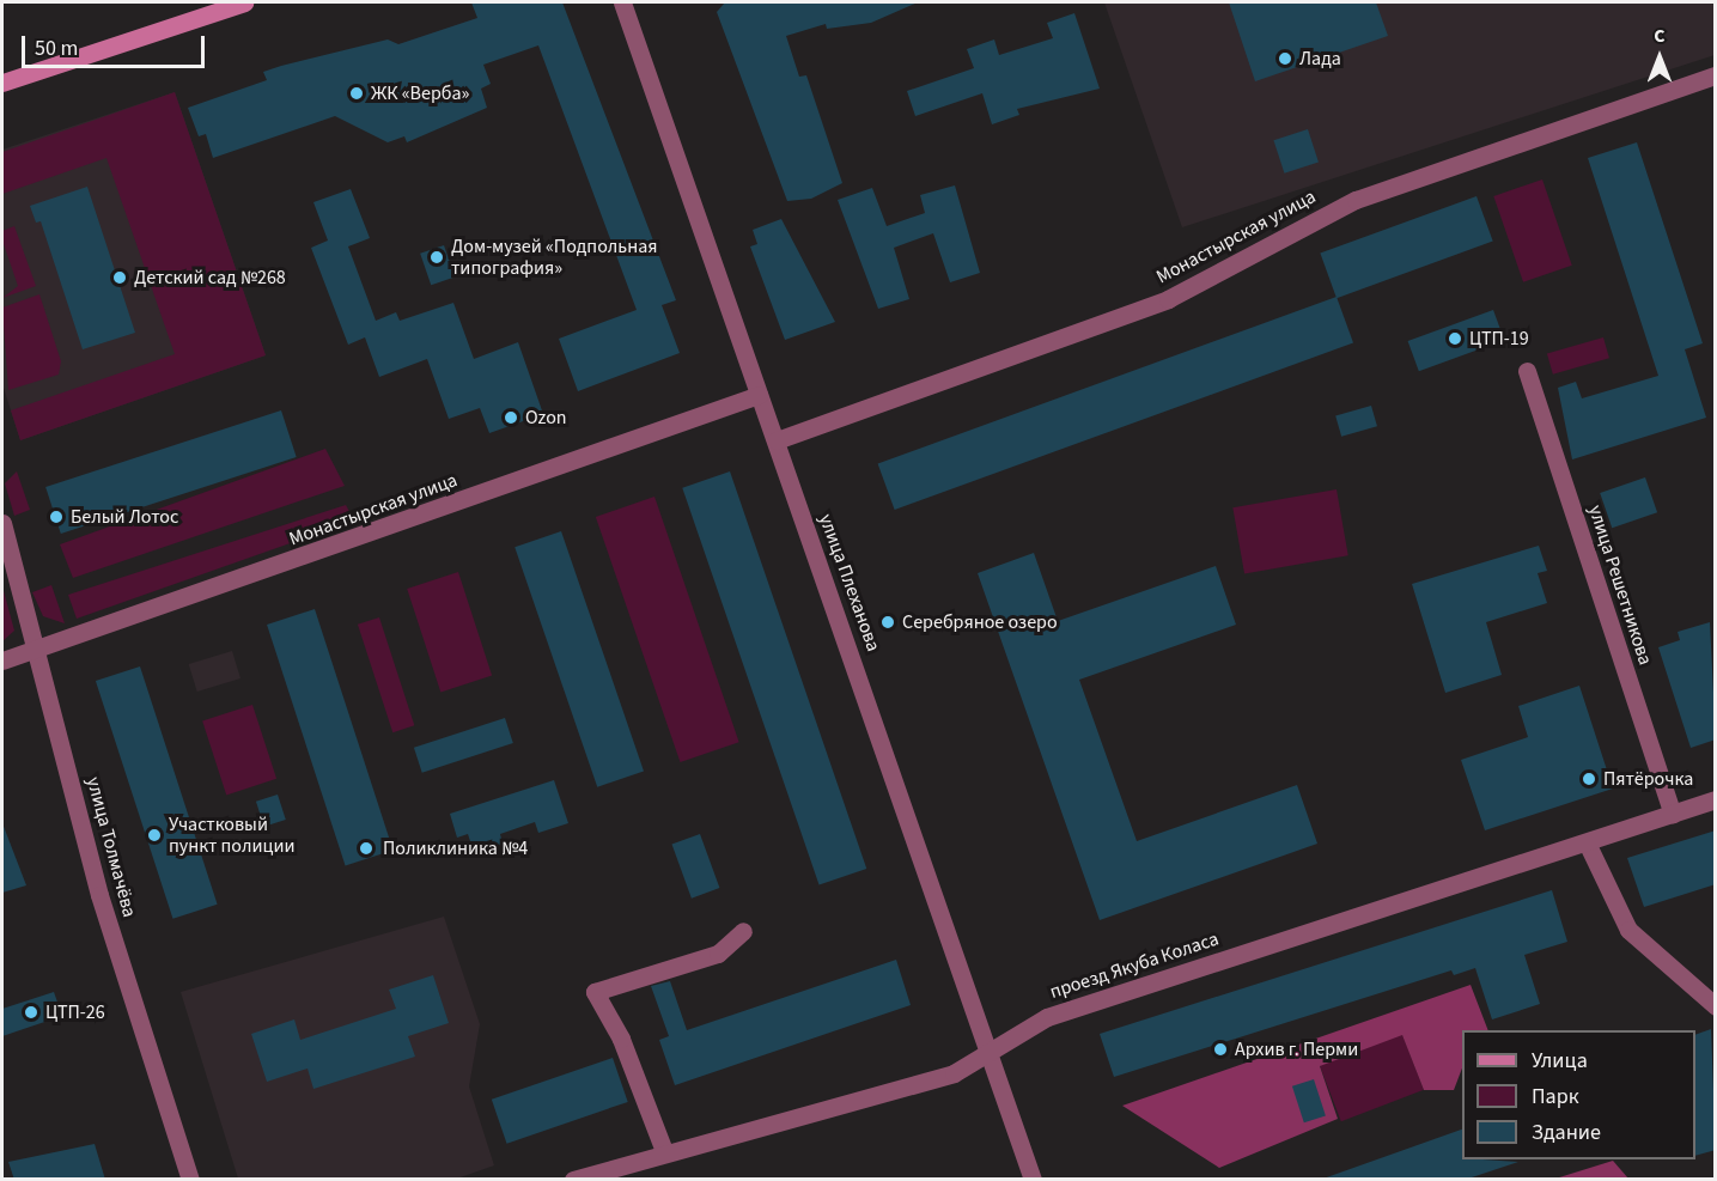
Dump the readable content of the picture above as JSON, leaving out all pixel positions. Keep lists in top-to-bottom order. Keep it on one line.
{"streets":{"street":["Монастырская улица","улица Плеханова","улица Решетникова","улица Толмачёва","проезд Якуба Коласа"]},"crossings":[["Монастырская улица","улица Плеханова"],["Монастырская улица","улица Толмачёва"],["улица Плеханова","проезд Якуба Коласа"],["улица Решетникова","проезд Якуба Коласа"]],"places":["Лада","ЖК «Верба»","Дом-музей «Подпольная типография»","Детский сад №268","ЦТП-19","Ozon","Белый Лотос","Серебряное озеро","Пятёрочка","Участковый пункт полиции","Поликлиника №4","ЦТП-26","Архив г. Перми"],"legend":["Улица","Парк","Здание"],"scale_bar":"50 m","north":"top"}
